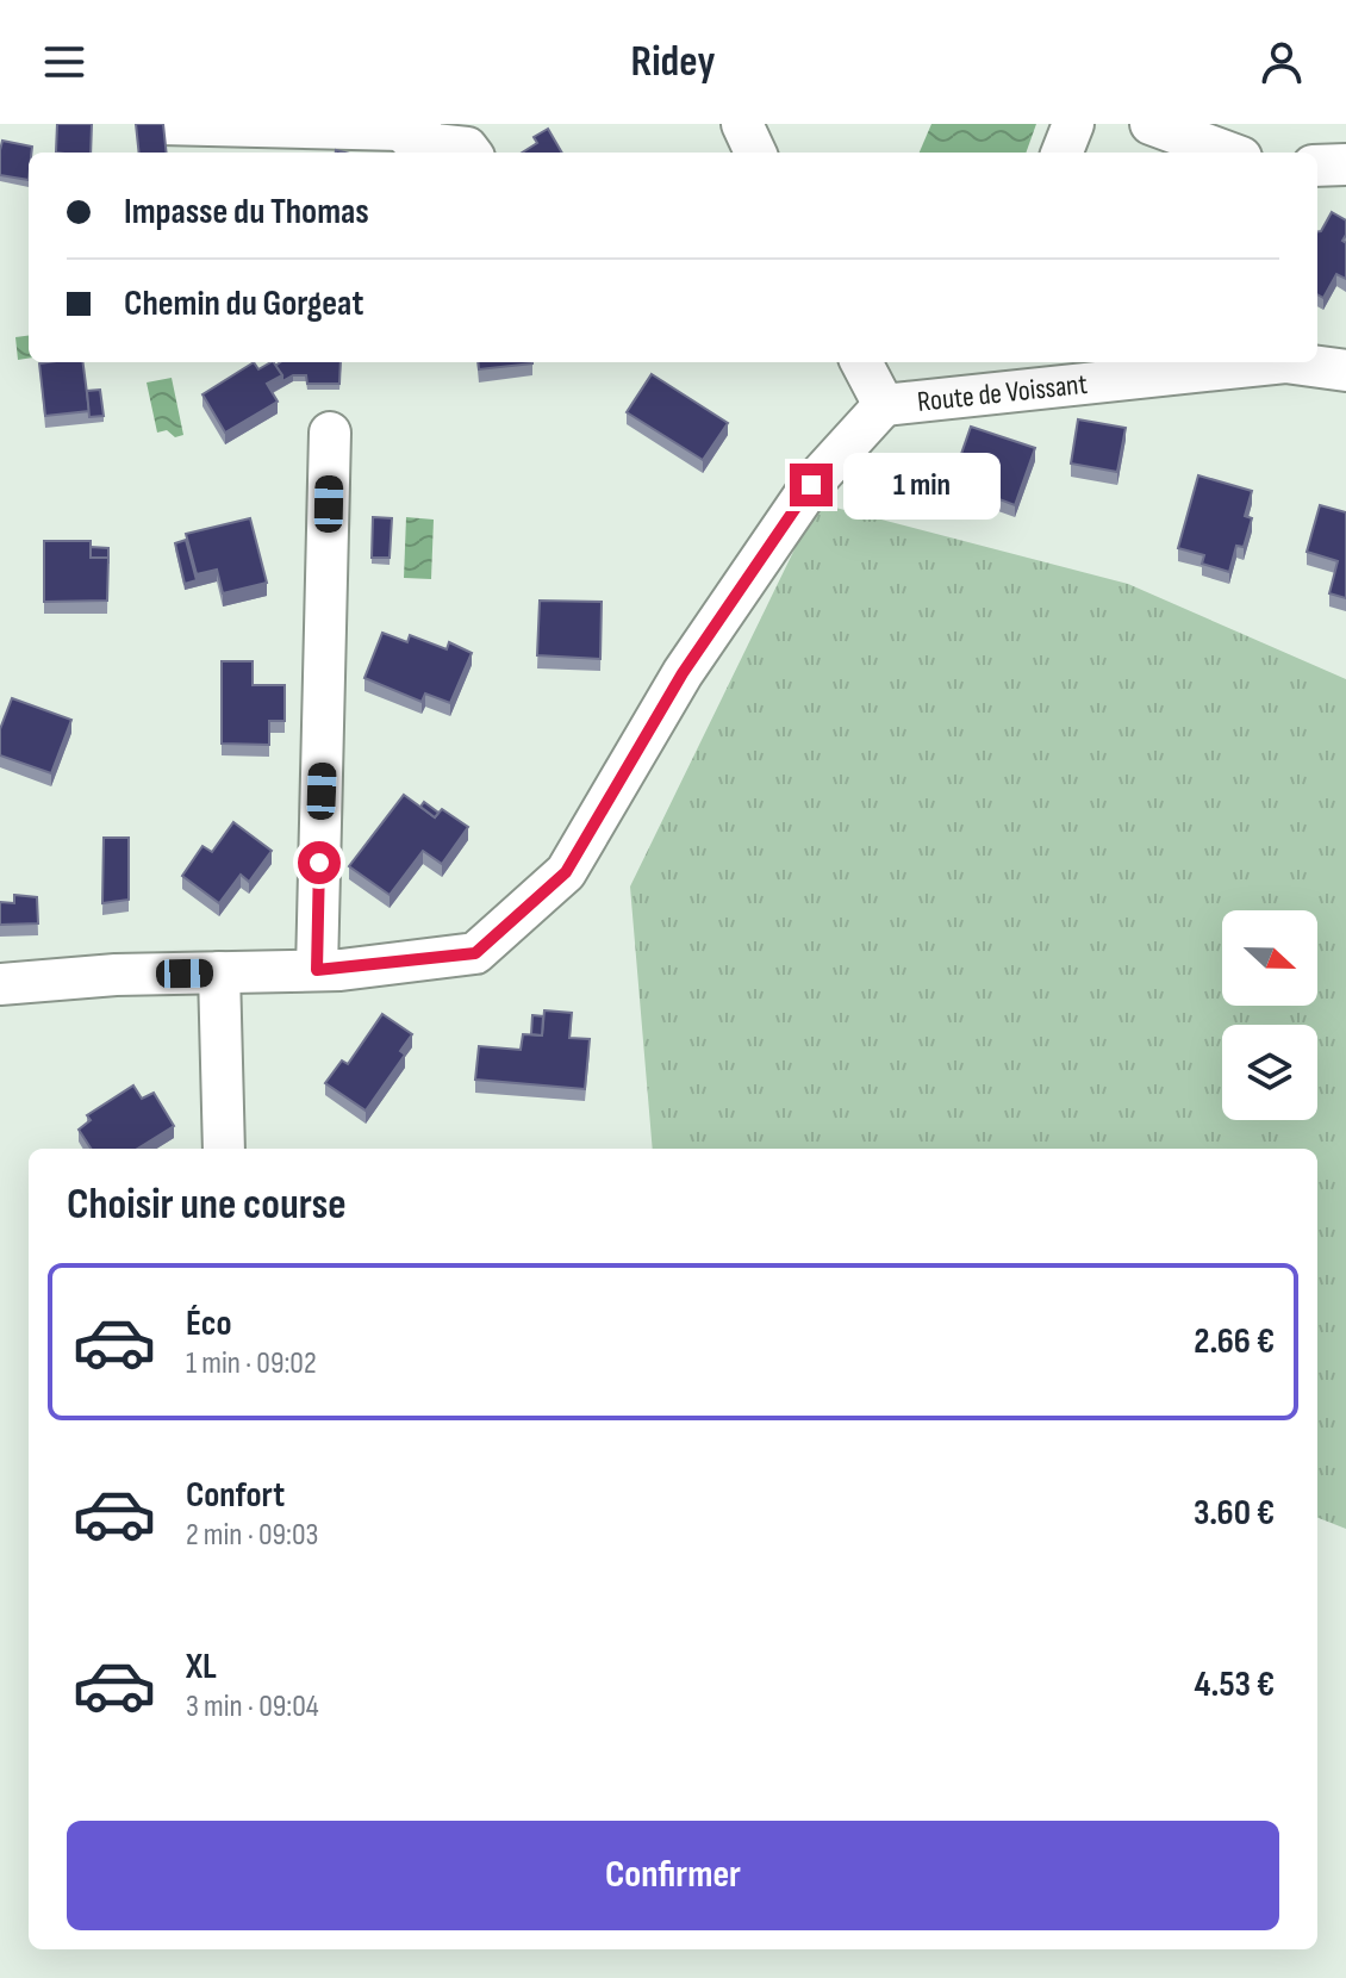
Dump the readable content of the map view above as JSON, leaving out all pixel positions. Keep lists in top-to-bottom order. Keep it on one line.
{"streets":{"street":["Route de Voissant"]},"north":"right","page":{"header":"Ridey","banner":["Impasse du Thomas","Chemin du Gorgeat"],"bubble":"1 min","heading":"Choisir une course","list":[{"name":"Éco","note":"1 min · 09:02","value":"2.66 €"},{"name":"Confort","note":"2 min · 09:03","value":"3.60 €"},{"name":"XL","note":"3 min · 09:04","value":"4.53 €"}],"buttons":"Confirmer"}}
